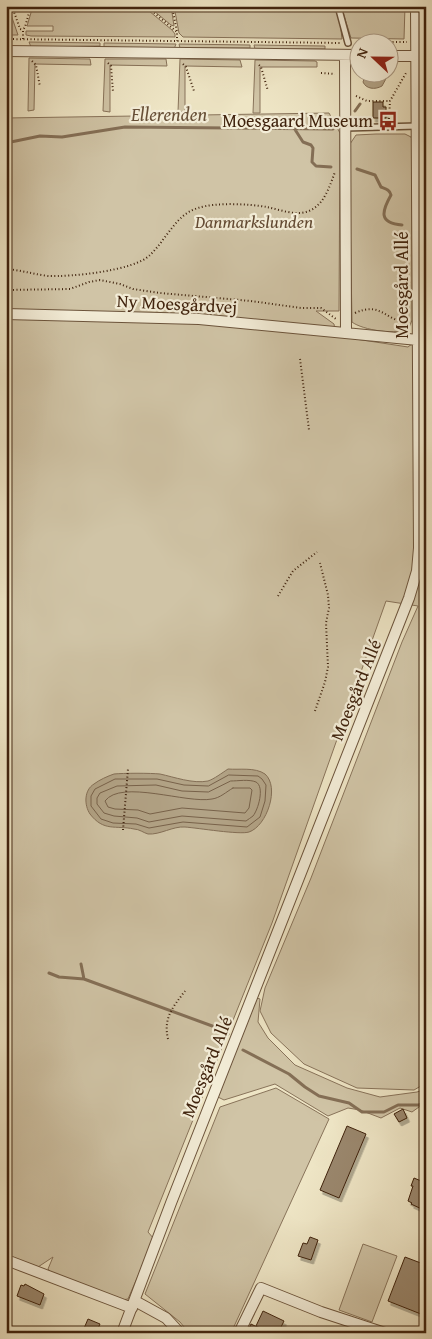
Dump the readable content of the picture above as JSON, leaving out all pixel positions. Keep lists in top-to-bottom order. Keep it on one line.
{"streets":{"street":["Moesgård Allé","Ny Moesgårdvej"]},"crossings":[["Moesgård Allé","Ny Moesgårdvej"]],"water":["Ellerenden"],"parks":["Danmarkslunden"],"places":{"bus stop":["Moesgaard Museum"]},"north":"left"}
